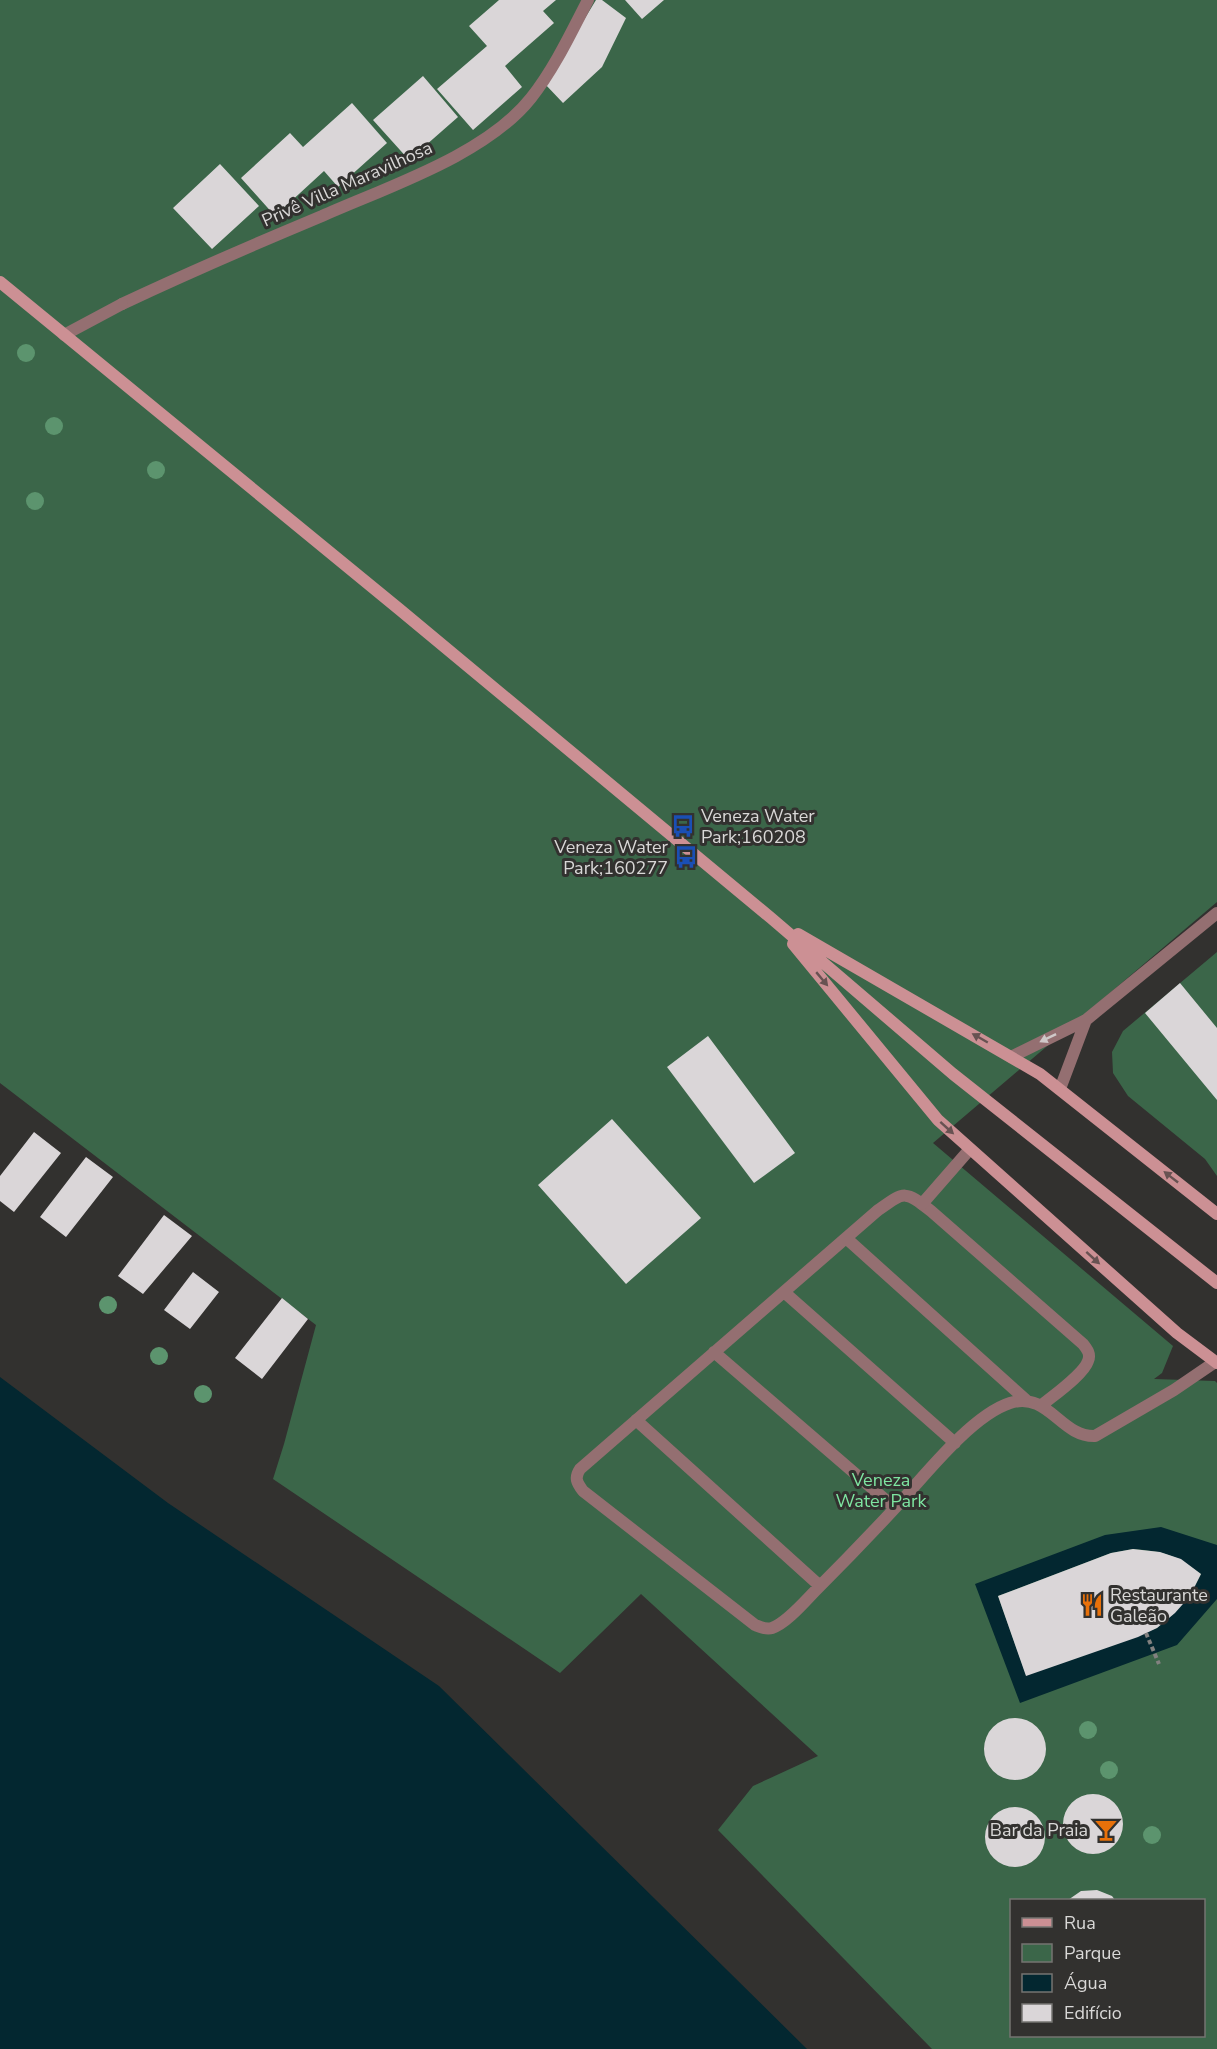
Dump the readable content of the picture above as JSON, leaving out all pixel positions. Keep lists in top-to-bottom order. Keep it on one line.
{"streets":{"street":["Privê Villa Maravilhosa"]},"parks":["Veneza Water Park"],"places":{"bus stop":["Veneza Water Park;160208","Veneza Water Park;160277"],"restaurant":["Restaurante Galeão"],"bar":["Bar da Praia"]},"legend":["Rua","Parque","Água","Edifício"]}
